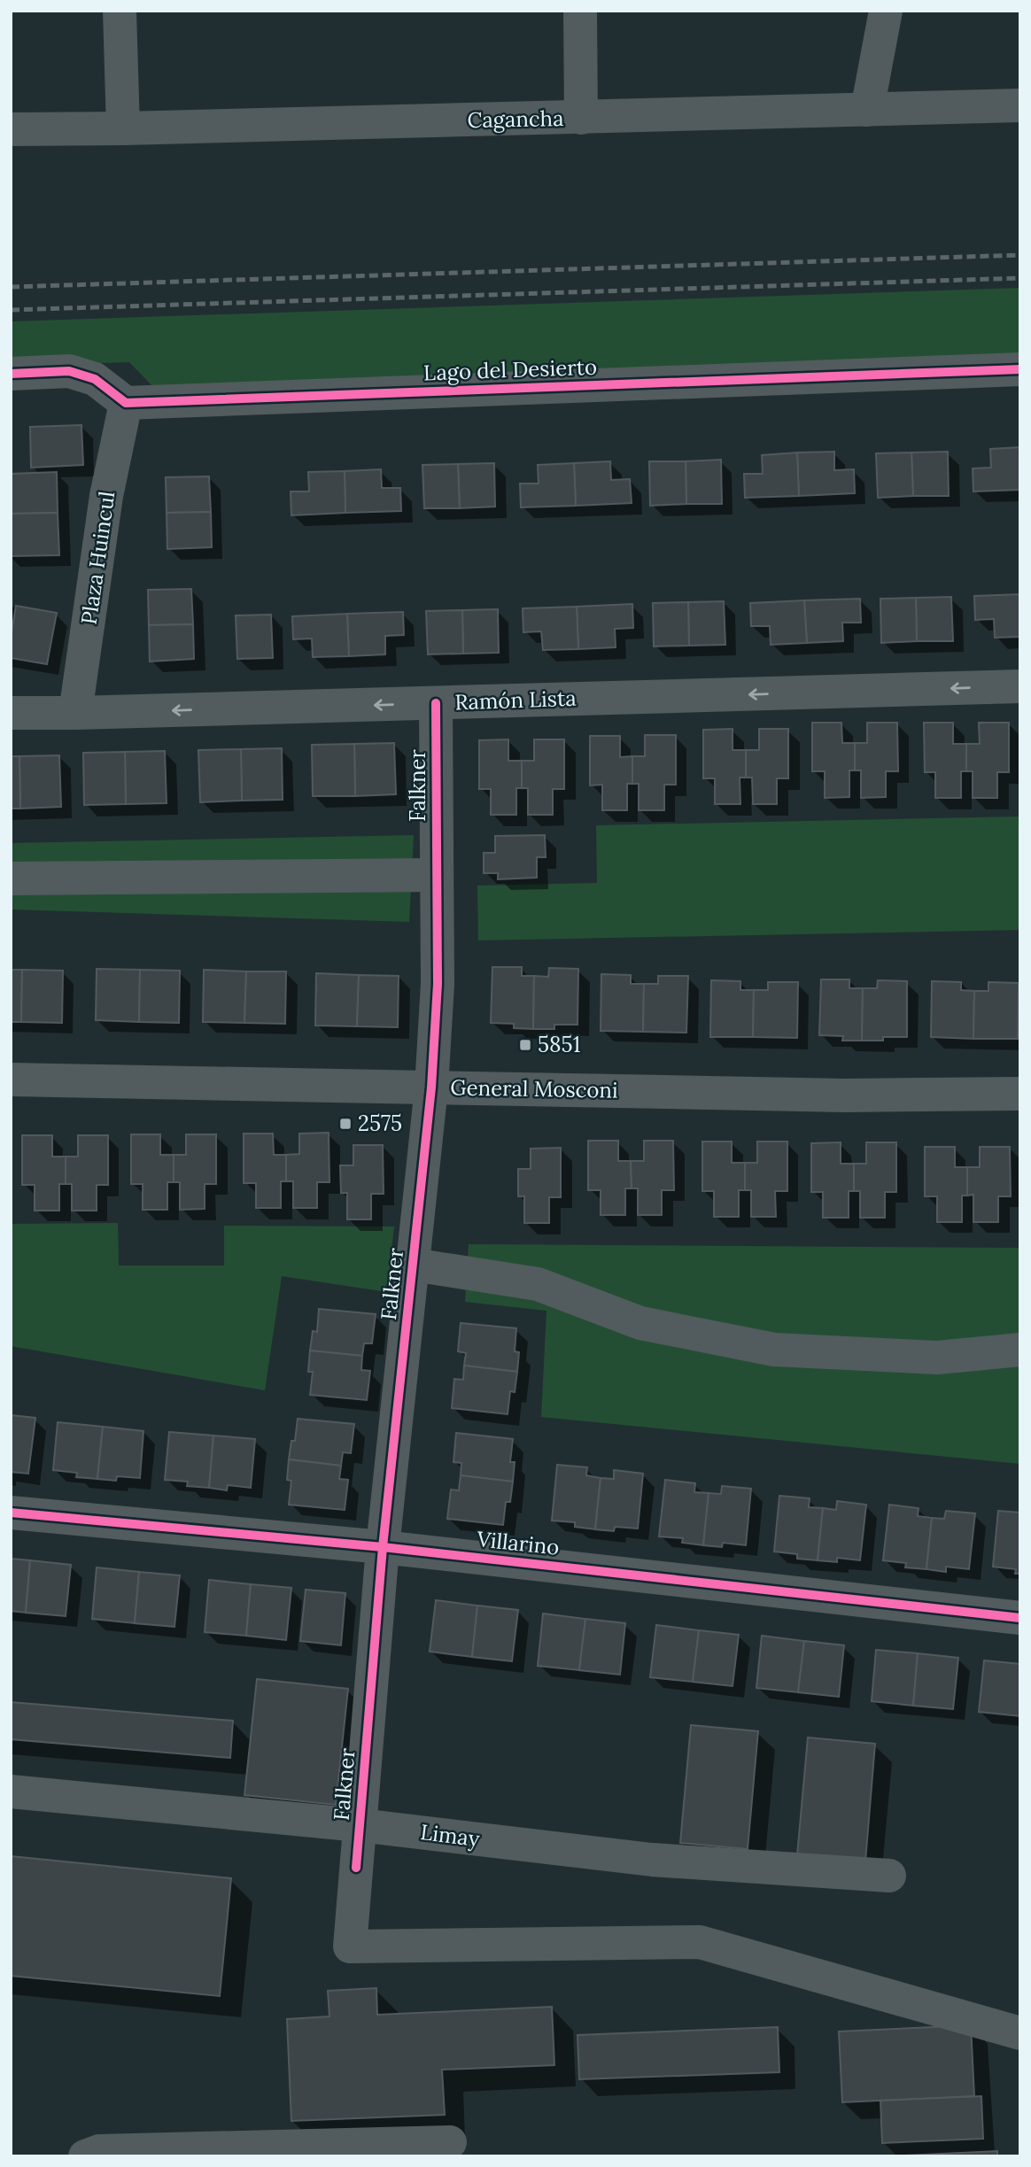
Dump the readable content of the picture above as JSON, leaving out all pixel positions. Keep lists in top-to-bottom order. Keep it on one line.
{"streets":{"street":["Cagancha","Lago del Desierto","Plaza Huincul","Ramón Lista","Falkner","General Mosconi","Villarino","Limay"]},"crossings":[["Lago del Desierto","Plaza Huincul"],["Plaza Huincul","Ramón Lista"],["Ramón Lista","Falkner"],["Falkner","General Mosconi"],["Falkner","Villarino"],["Falkner","Limay"]],"places":{"transit":["5851","2575"]}}
